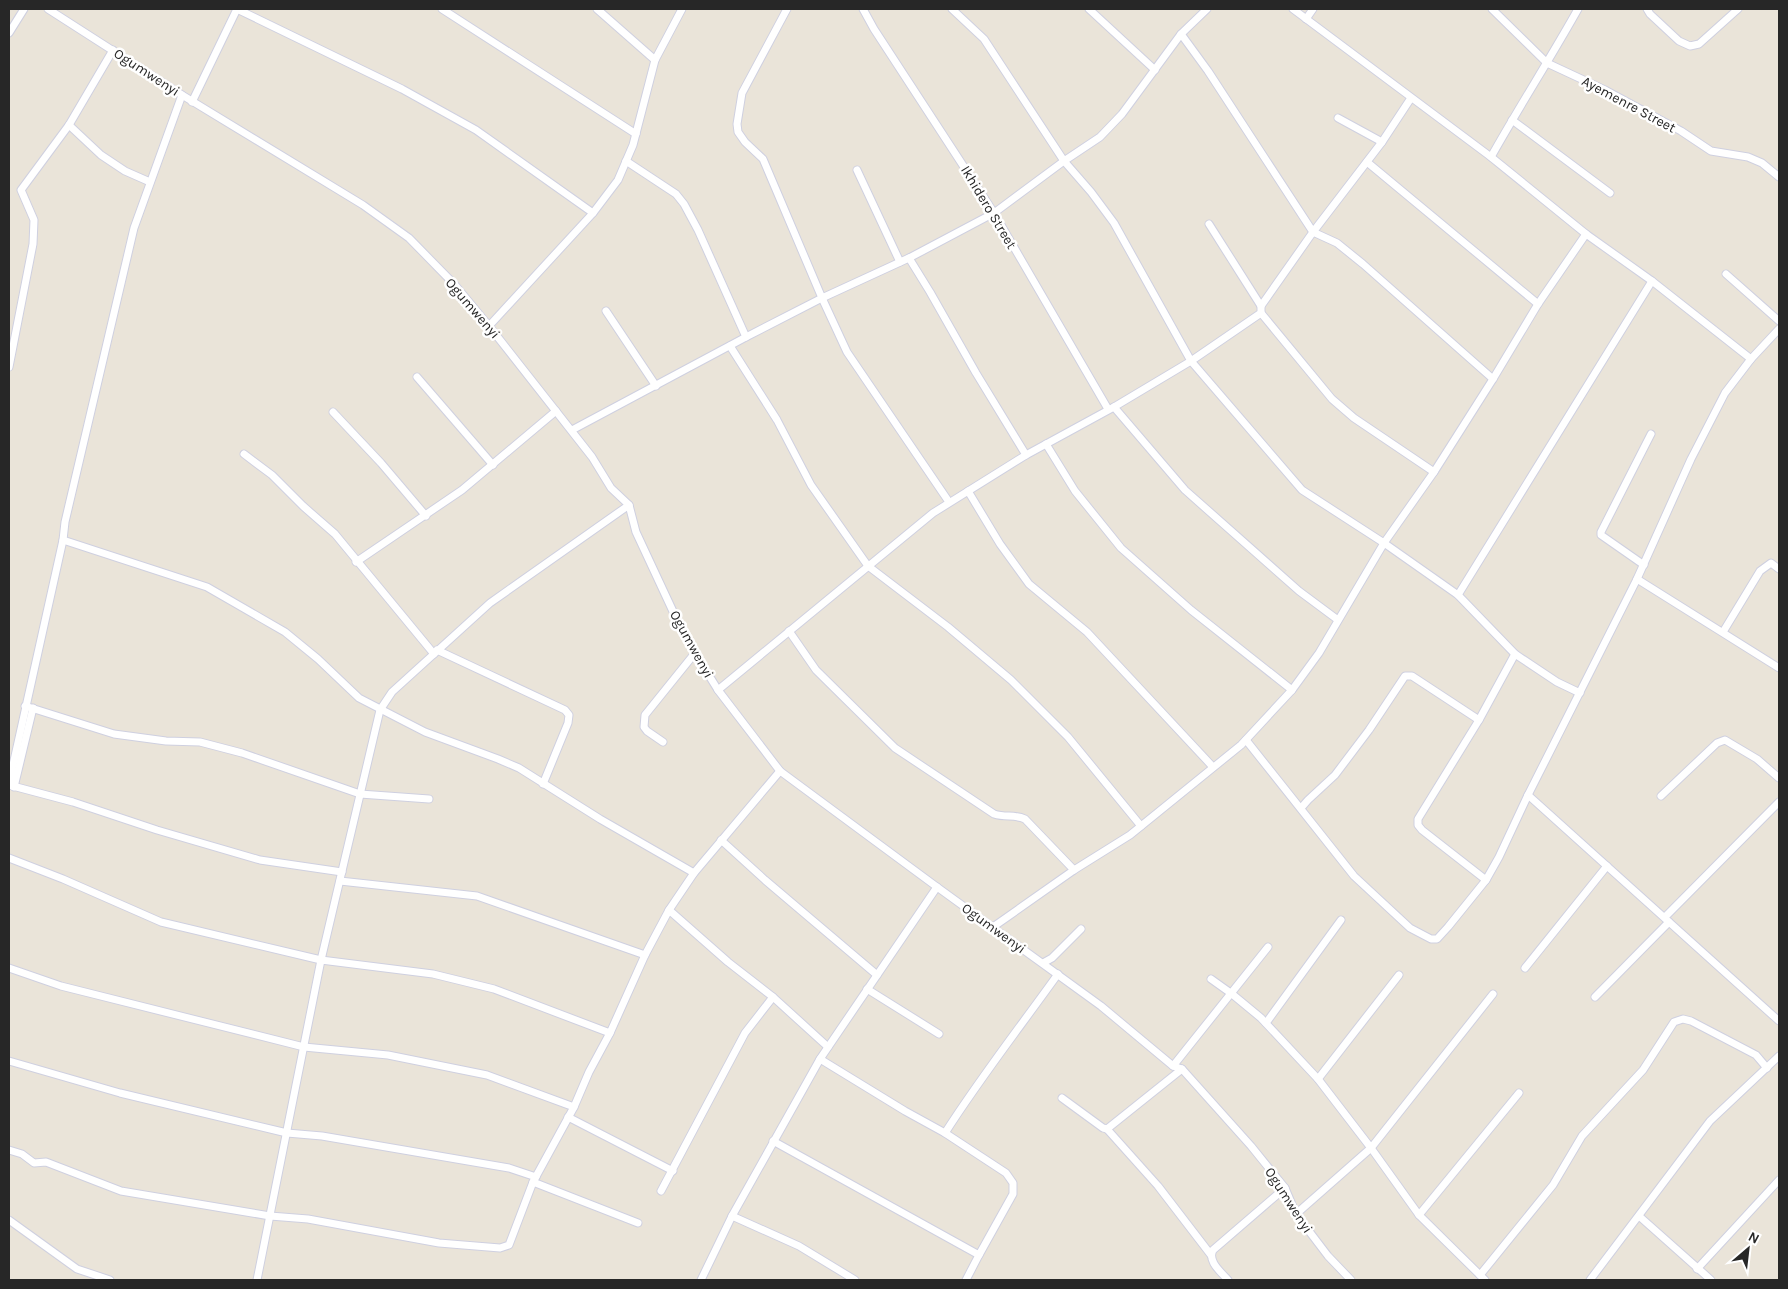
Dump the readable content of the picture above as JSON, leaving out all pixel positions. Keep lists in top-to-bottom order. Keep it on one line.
{"streets":{"street":["Ogumwenyi","Ayemenre Street","Ikhidero Street"]},"north":"top right"}
